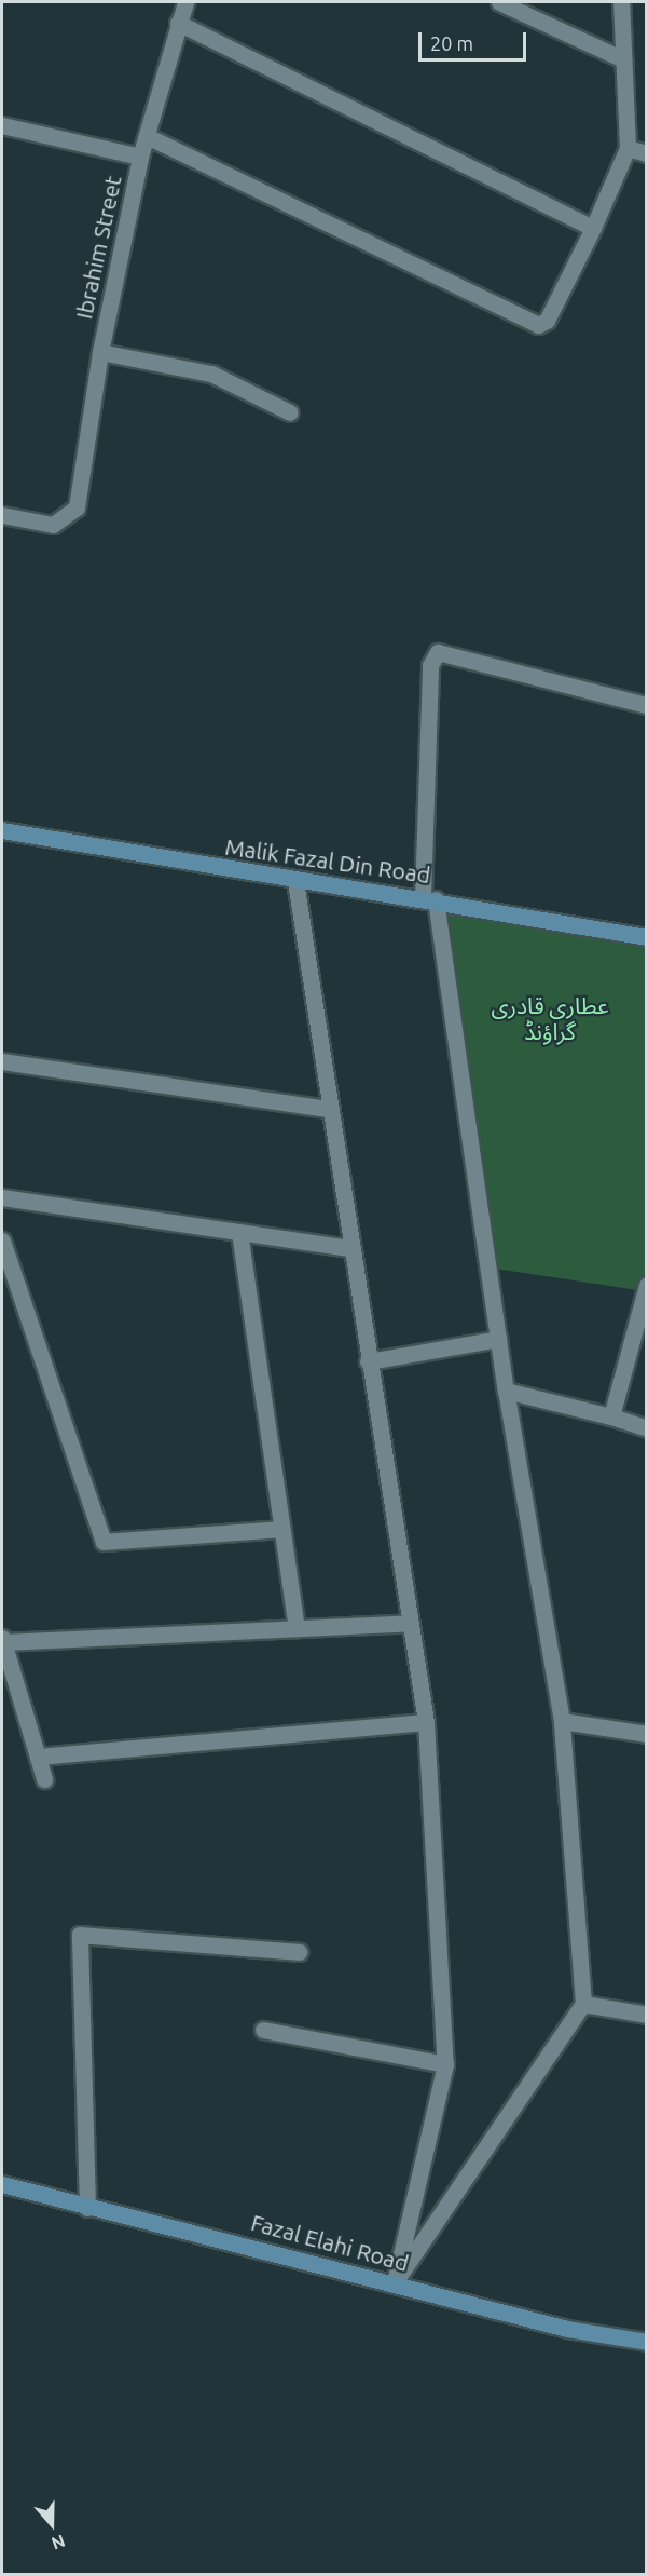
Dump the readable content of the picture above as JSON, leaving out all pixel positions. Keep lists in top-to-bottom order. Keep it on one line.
{"streets":{"street":["Ibrahim Street","Malik Fazal Din Road","Fazal Elahi Road"]},"parks":["عطاری قادری گراؤنڈ"],"scale_bar":"20 m","north":"bottom"}
